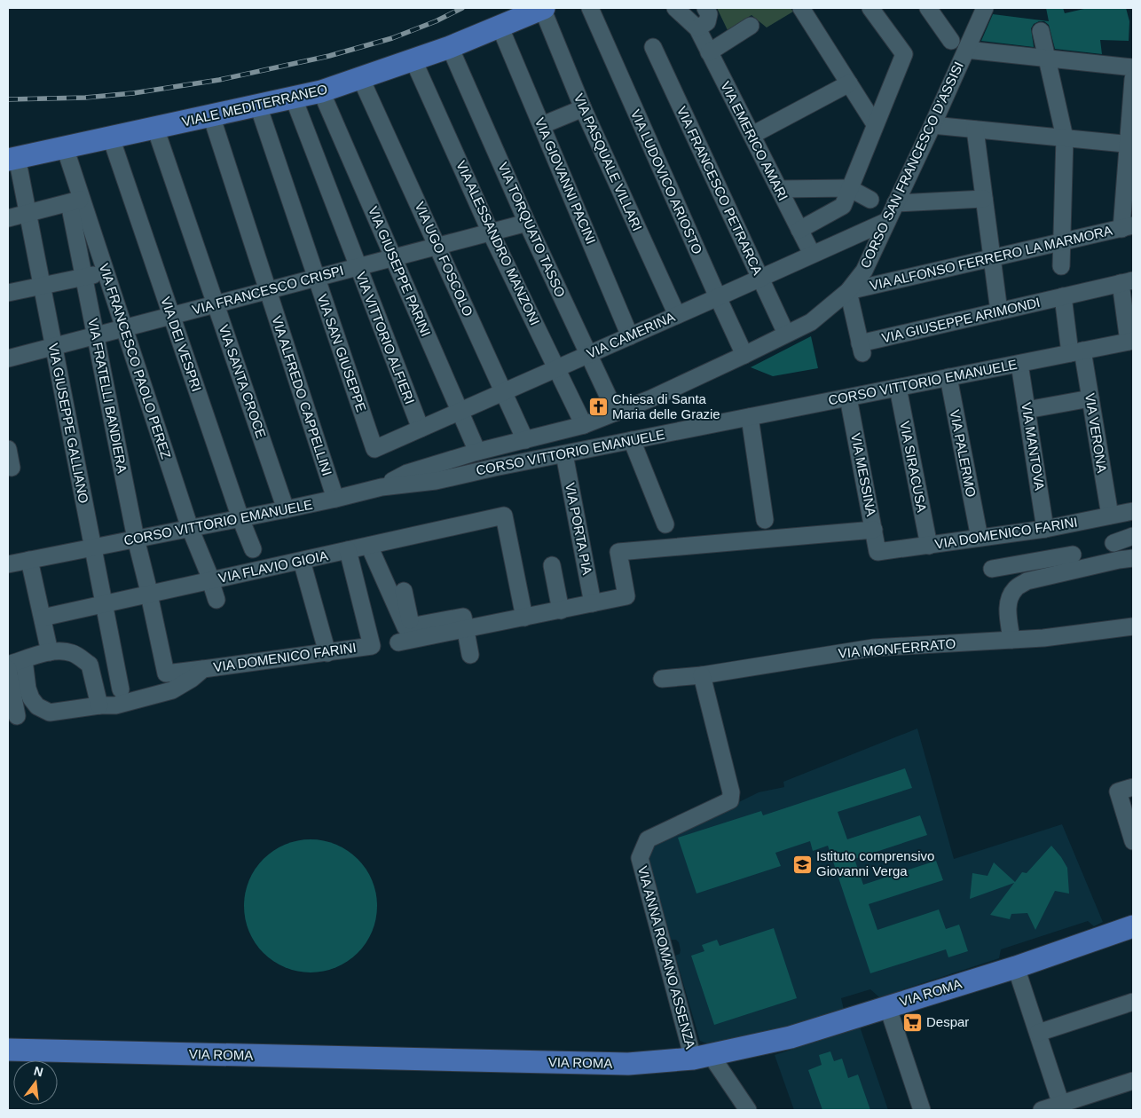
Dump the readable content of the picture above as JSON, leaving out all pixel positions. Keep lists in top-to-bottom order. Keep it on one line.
{"streets":{"main road":["VIALE MEDITERRANEO","VIA ROMA"],"street":["VIA EMERICO AMARI","VIA PASQUALE VILLARI","CORSO SAN FRANCESCO D'ASSISI","VIA GIOVANNI PACINI","VIA LUDOVICO ARIOSTO","VIA FRANCESCO PETRARCA","VIA TORQUATO TASSO","VIA ALESSANDRO MANZONI","VIA ALFONSO FERRERO LA MARMORA","VIA UGO FOSCOLO","VIA GIUSEPPE PARINI","VIA FRANCESCO CRISPI","VIA GIUSEPPE ARIMONDI","VIA CAMERINA","VIA VITTORIO ALFIERI","VIA DEI VESPRI","VIA SAN GIUSEPPE","VIA FRANCESCO PAOLO PEREZ","VIA SANTA CROCE","CORSO VITTORIO EMANUELE","VIA FRATELLI BANDIERA","VIA ALFREDO CAPPELLINI","VIA GIUSEPPE GALLIANO","VIA VERONA","VIA MANTOVA","VIA PALERMO","VIA SIRACUSA","VIA MESSINA","VIA PORTA PIA","VIA DOMENICO FARINI","VIA FLAVIO GIOIA","VIA MONFERRATO","VIA ANNA ROMANO ASSENZA"]},"crossings":[["VIALE MEDITERRANEO","VIA PASQUALE VILLARI"],["VIALE MEDITERRANEO","VIA GIOVANNI PACINI"],["VIALE MEDITERRANEO","VIA TORQUATO TASSO"],["VIALE MEDITERRANEO","VIA ALESSANDRO MANZONI"],["VIALE MEDITERRANEO","VIA UGO FOSCOLO"],["VIALE MEDITERRANEO","VIA GIUSEPPE PARINI"],["VIALE MEDITERRANEO","VIA VITTORIO ALFIERI"],["VIALE MEDITERRANEO","VIA DEI VESPRI"],["VIALE MEDITERRANEO","VIA SAN GIUSEPPE"],["VIALE MEDITERRANEO","VIA FRANCESCO PAOLO PEREZ"],["VIALE MEDITERRANEO","VIA SANTA CROCE"],["VIALE MEDITERRANEO","VIA ALFREDO CAPPELLINI"],["VIALE MEDITERRANEO","VIA GIUSEPPE GALLIANO"],["VIA EMERICO AMARI","VIA CAMERINA"],["VIA PASQUALE VILLARI","VIA CAMERINA"],["CORSO SAN FRANCESCO D'ASSISI","VIA LUDOVICO ARIOSTO"],["CORSO SAN FRANCESCO D'ASSISI","VIA FRANCESCO PETRARCA"],["CORSO SAN FRANCESCO D'ASSISI","VIA TORQUATO TASSO"],["CORSO SAN FRANCESCO D'ASSISI","VIA ALESSANDRO MANZONI"],["CORSO SAN FRANCESCO D'ASSISI","VIA ALFONSO FERRERO LA MARMORA"],["CORSO SAN FRANCESCO D'ASSISI","VIA UGO FOSCOLO"],["CORSO SAN FRANCESCO D'ASSISI","VIA GIUSEPPE PARINI"],["CORSO SAN FRANCESCO D'ASSISI","VIA GIUSEPPE ARIMONDI"],["CORSO SAN FRANCESCO D'ASSISI","VIA CAMERINA"],["CORSO SAN FRANCESCO D'ASSISI","CORSO VITTORIO EMANUELE"],["VIA GIOVANNI PACINI","VIA CAMERINA"],["VIA LUDOVICO ARIOSTO","VIA CAMERINA"],["VIA FRANCESCO PETRARCA","VIA CAMERINA"],["VIA TORQUATO TASSO","VIA FRANCESCO CRISPI"],["VIA TORQUATO TASSO","VIA CAMERINA"],["VIA ALESSANDRO MANZONI","VIA FRANCESCO CRISPI"],["VIA ALESSANDRO MANZONI","VIA CAMERINA"],["VIA ALFONSO FERRERO LA MARMORA","VIA GIUSEPPE ARIMONDI"],["VIA UGO FOSCOLO","VIA FRANCESCO CRISPI"],["VIA UGO FOSCOLO","VIA CAMERINA"],["VIA GIUSEPPE PARINI","VIA FRANCESCO CRISPI"],["VIA GIUSEPPE PARINI","VIA CAMERINA"],["VIA FRANCESCO CRISPI","VIA VITTORIO ALFIERI"],["VIA FRANCESCO CRISPI","VIA DEI VESPRI"],["VIA FRANCESCO CRISPI","VIA SAN GIUSEPPE"],["VIA FRANCESCO CRISPI","VIA FRANCESCO PAOLO PEREZ"],["VIA FRANCESCO CRISPI","VIA SANTA CROCE"],["VIA FRANCESCO CRISPI","VIA FRATELLI BANDIERA"],["VIA FRANCESCO CRISPI","VIA ALFREDO CAPPELLINI"],["VIA FRANCESCO CRISPI","VIA GIUSEPPE GALLIANO"],["VIA GIUSEPPE ARIMONDI","CORSO VITTORIO EMANUELE"],["VIA CAMERINA","VIA VITTORIO ALFIERI"],["VIA CAMERINA","VIA SAN GIUSEPPE"],["VIA DEI VESPRI","CORSO VITTORIO EMANUELE"],["VIA FRANCESCO PAOLO PEREZ","CORSO VITTORIO EMANUELE"],["VIA FRANCESCO PAOLO PEREZ","VIA FRATELLI BANDIERA"],["VIA FRANCESCO PAOLO PEREZ","VIA FLAVIO GIOIA"],["VIA SANTA CROCE","CORSO VITTORIO EMANUELE"],["CORSO VITTORIO EMANUELE","VIA FRATELLI BANDIERA"],["CORSO VITTORIO EMANUELE","VIA ALFREDO CAPPELLINI"],["CORSO VITTORIO EMANUELE","VIA GIUSEPPE GALLIANO"],["CORSO VITTORIO EMANUELE","VIA VERONA"],["CORSO VITTORIO EMANUELE","VIA MANTOVA"],["CORSO VITTORIO EMANUELE","VIA PALERMO"],["CORSO VITTORIO EMANUELE","VIA SIRACUSA"],["CORSO VITTORIO EMANUELE","VIA MESSINA"],["CORSO VITTORIO EMANUELE","VIA PORTA PIA"],["VIA FRATELLI BANDIERA","VIA DOMENICO FARINI"],["VIA FRATELLI BANDIERA","VIA FLAVIO GIOIA"],["VIA GIUSEPPE GALLIANO","VIA FLAVIO GIOIA"],["VIA VERONA","VIA DOMENICO FARINI"],["VIA MANTOVA","VIA DOMENICO FARINI"],["VIA SIRACUSA","VIA DOMENICO FARINI"],["VIA MESSINA","VIA DOMENICO FARINI"],["VIA DOMENICO FARINI","VIA FLAVIO GIOIA"],["VIA MONFERRATO","VIA ANNA ROMANO ASSENZA"],["VIA ANNA ROMANO ASSENZA","VIA ROMA"]],"places":{"church":["Chiesa di Santa Maria delle Grazie"],"school or university":["Istituto comprensivo Giovanni Verga"],"supermarket":["Despar"]},"north":"top"}
